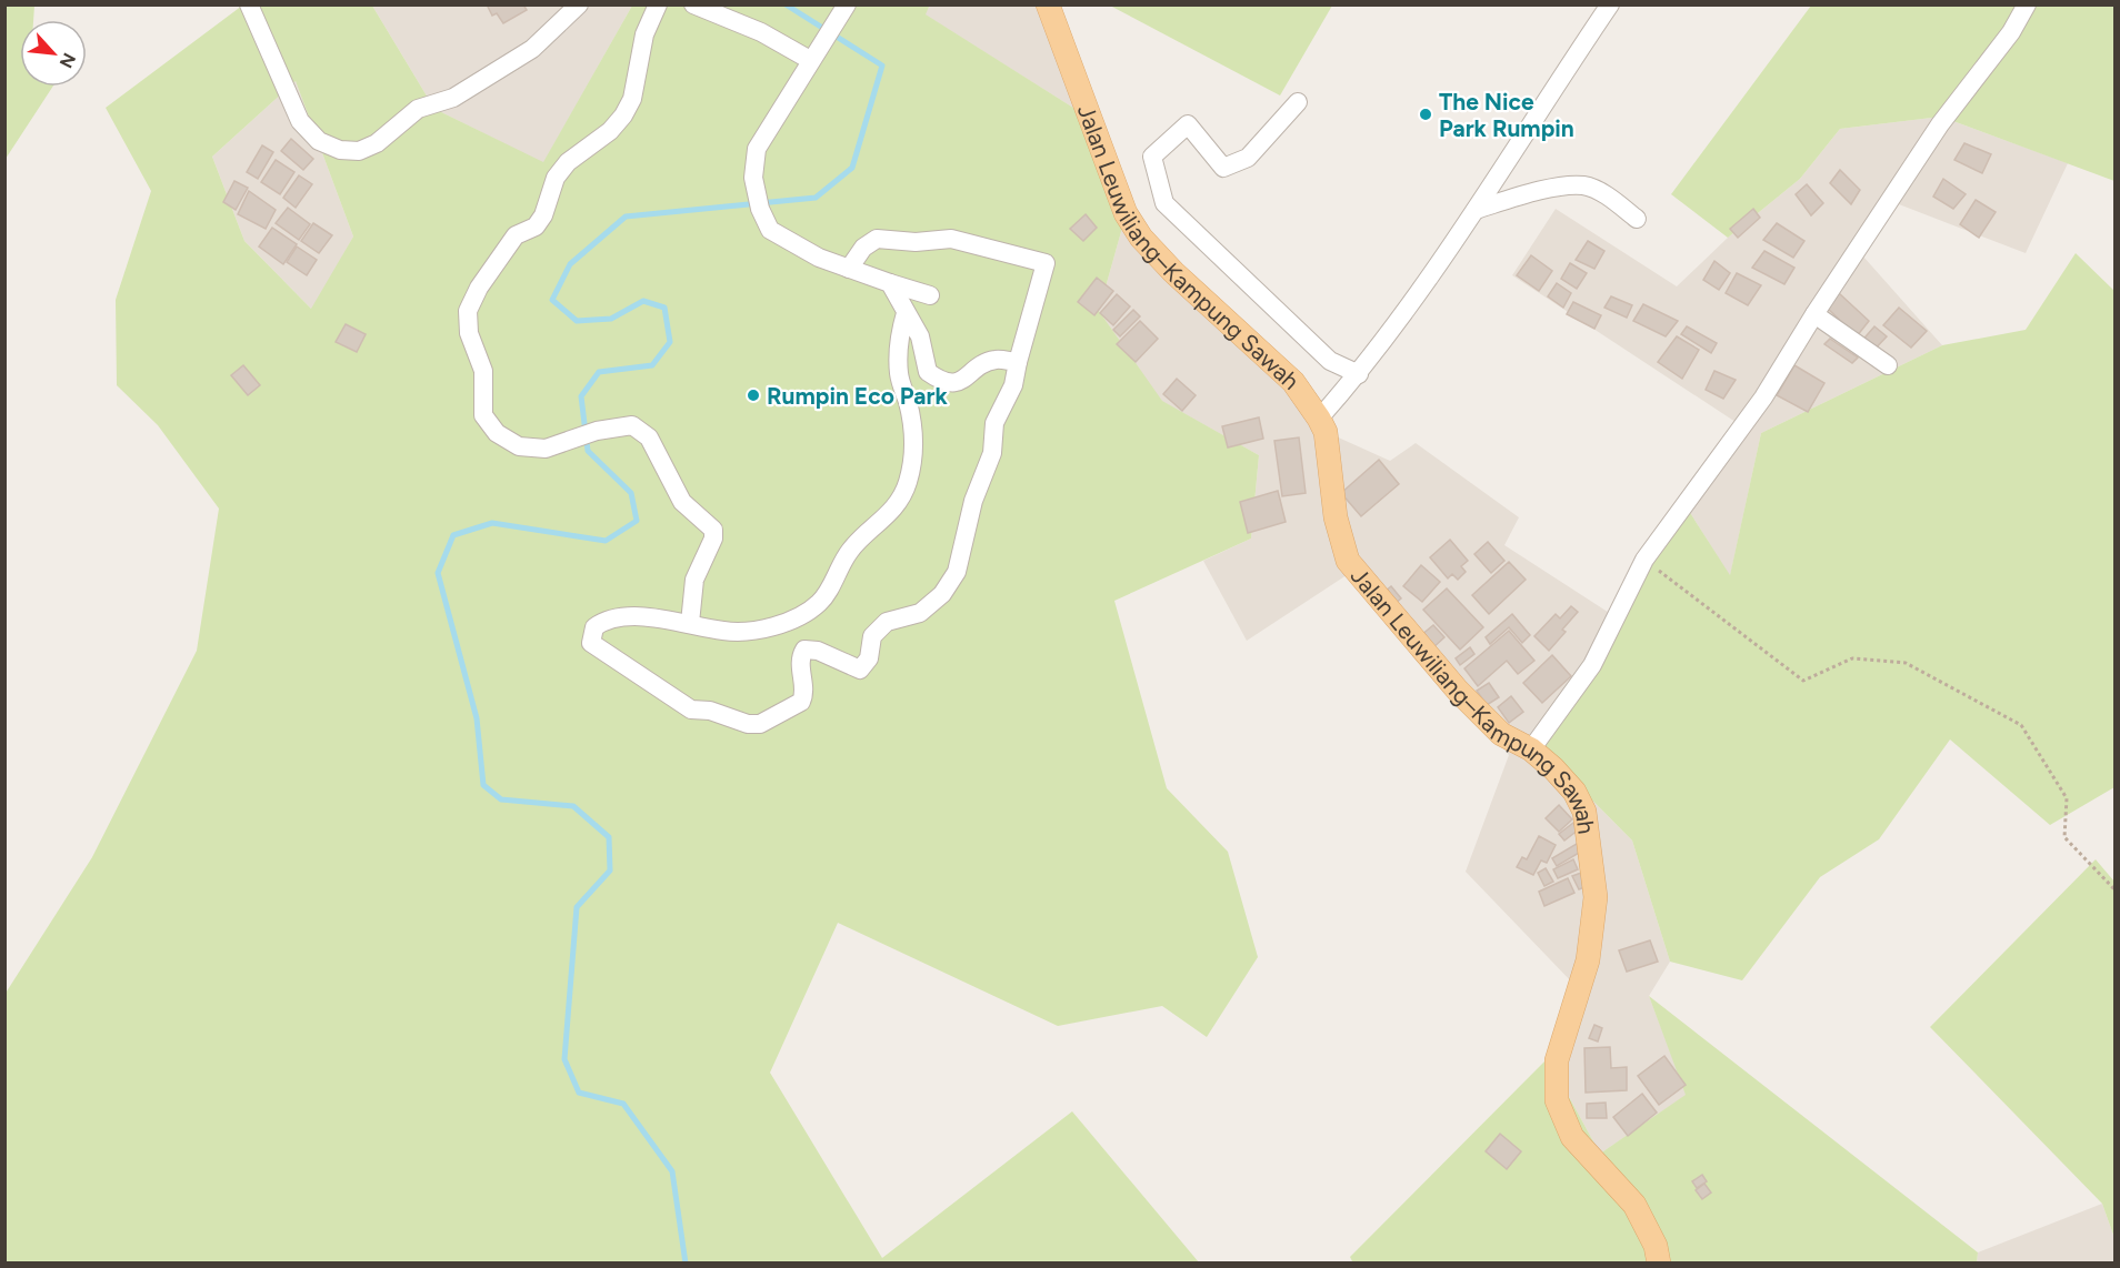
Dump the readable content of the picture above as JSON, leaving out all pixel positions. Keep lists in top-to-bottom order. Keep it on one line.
{"streets":{"main road":["Jalan Leuwiliang–Kampung Sawah"]},"places":["The Nice Park Rumpin","Rumpin Eco Park"],"north":"bottom right"}
